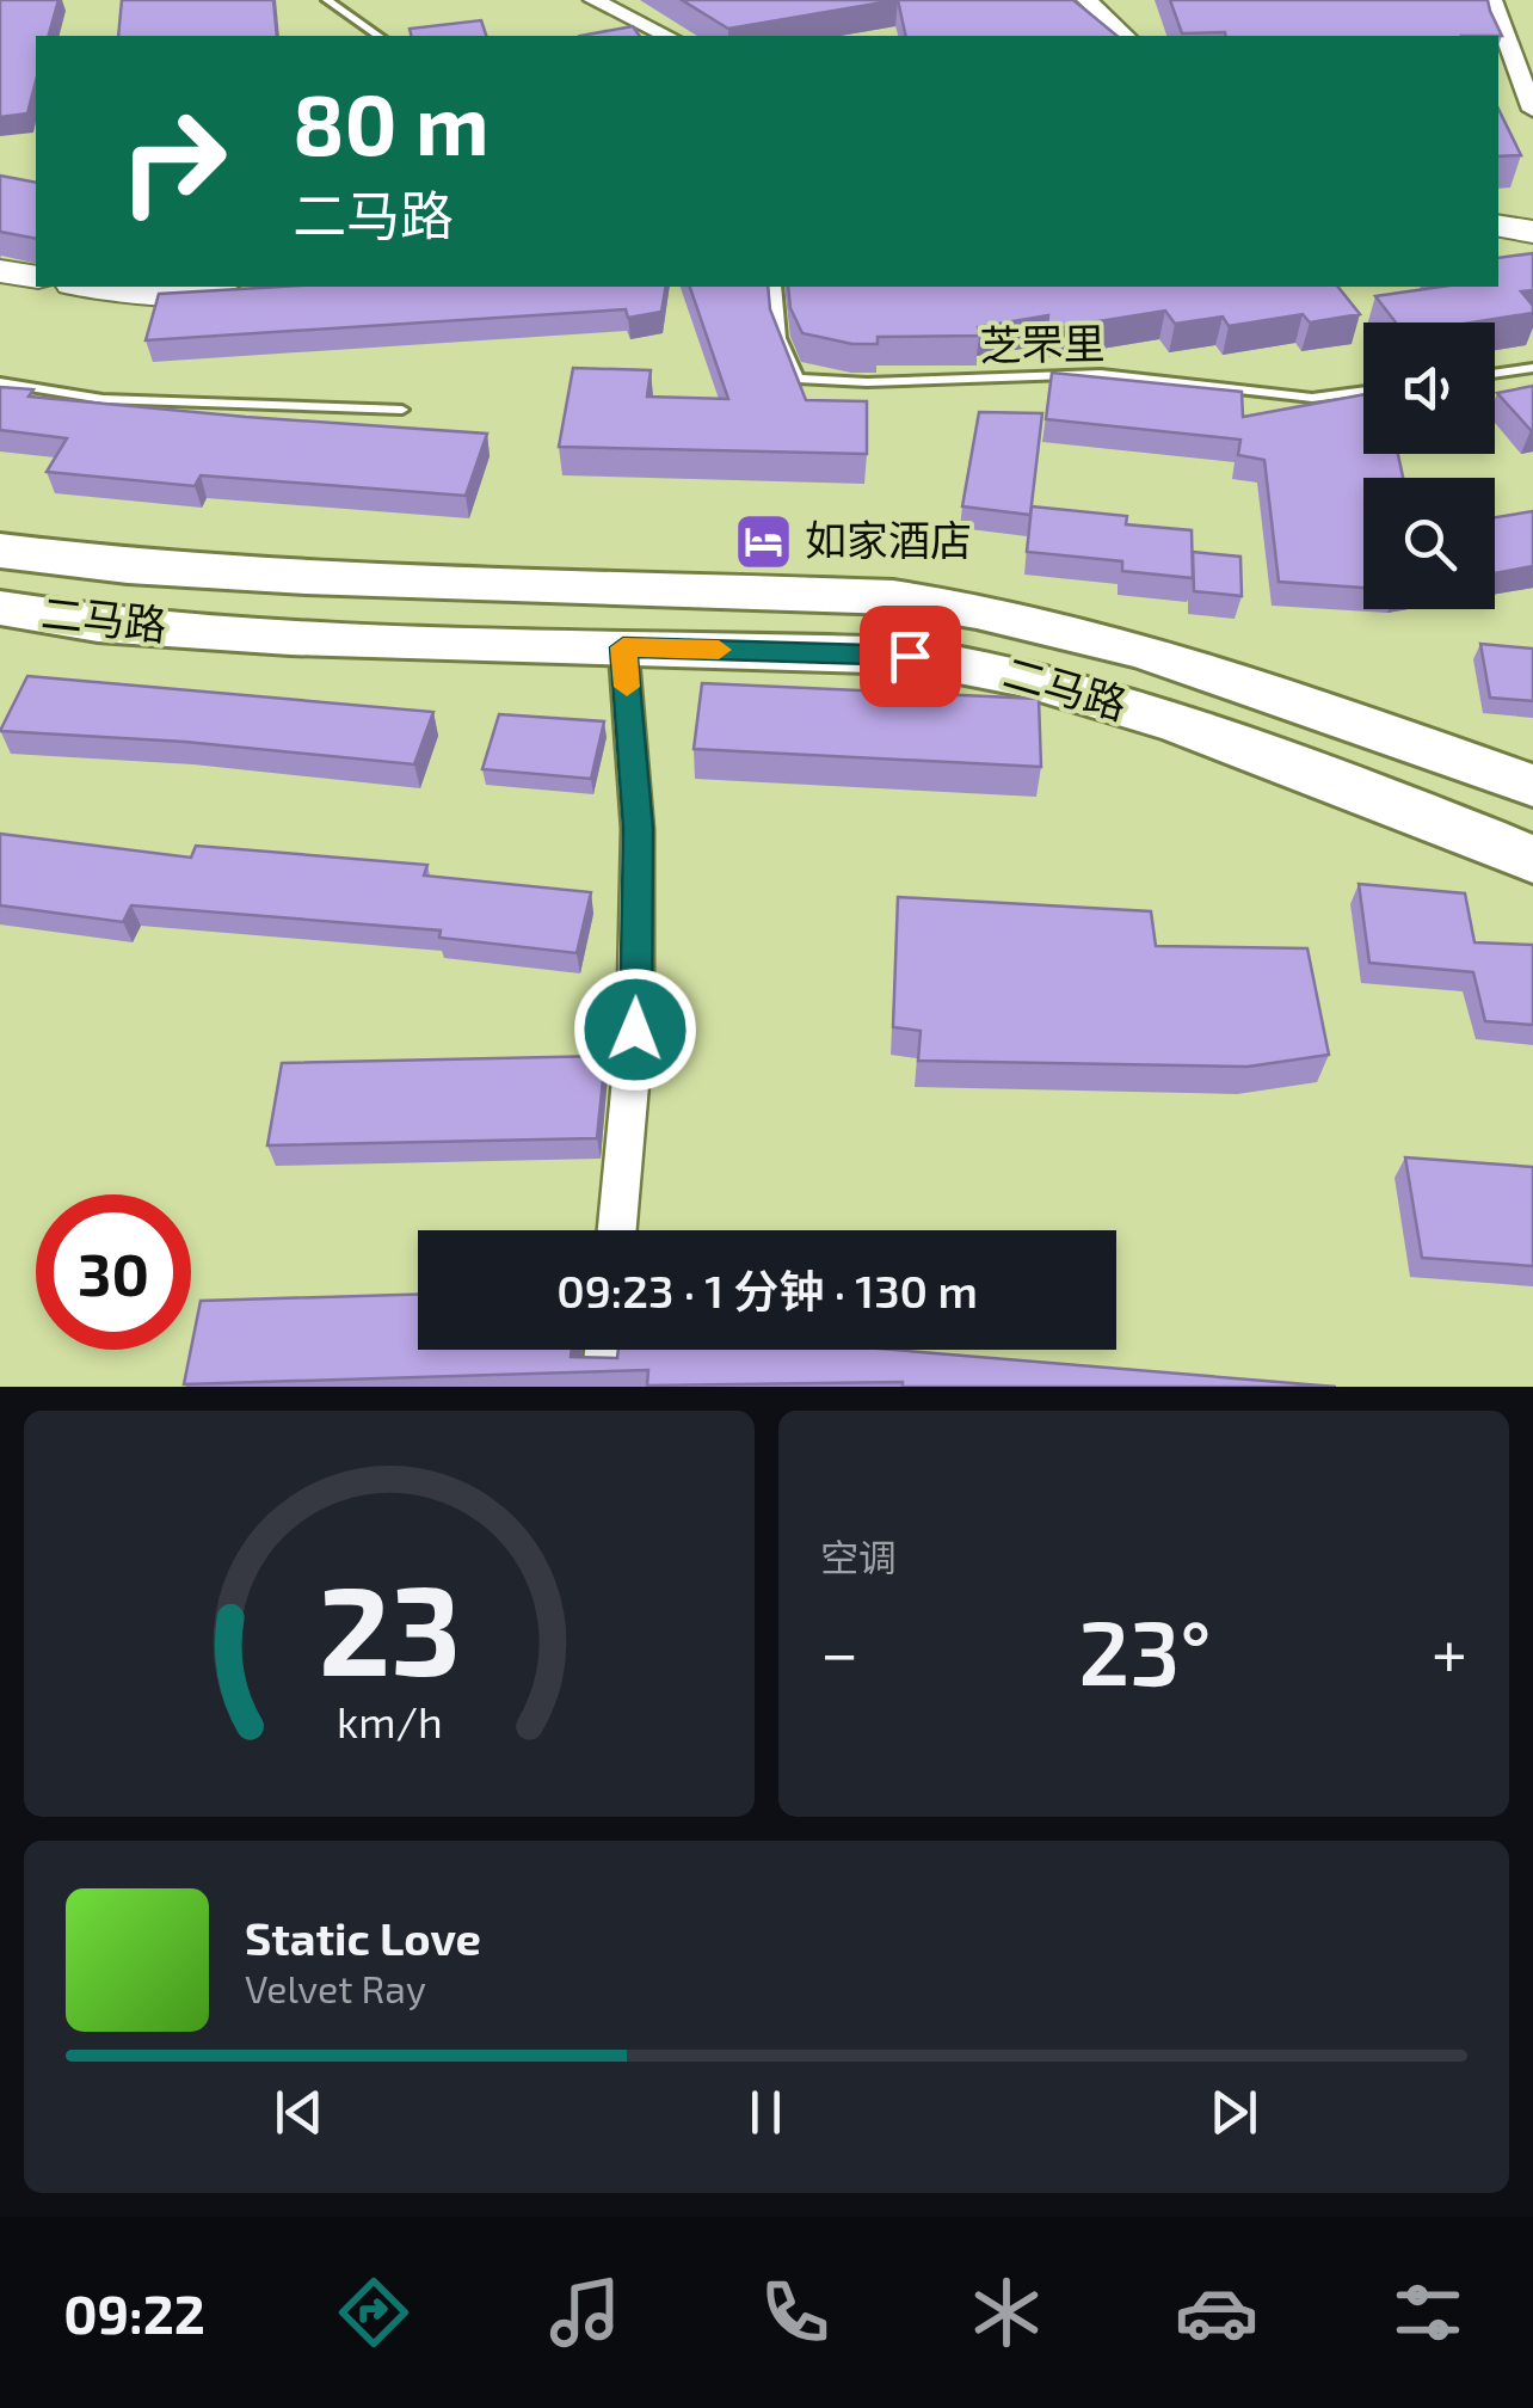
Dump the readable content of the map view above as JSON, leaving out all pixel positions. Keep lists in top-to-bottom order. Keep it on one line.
{"streets":{"main road":["二马路"],"lane":["芝罘里"]},"places":{"hotel":["如家酒店"]},"page":{"turn":["80 m","二马路"],"limit":"30","trip":"09:23 · 1 分钟 · 130 m","tile":"空调","heat":["−","23°","+"],"song":["Static Love","Velvet Ray"],"tabs":"09:22","gauge":["23","km/h"]}}
